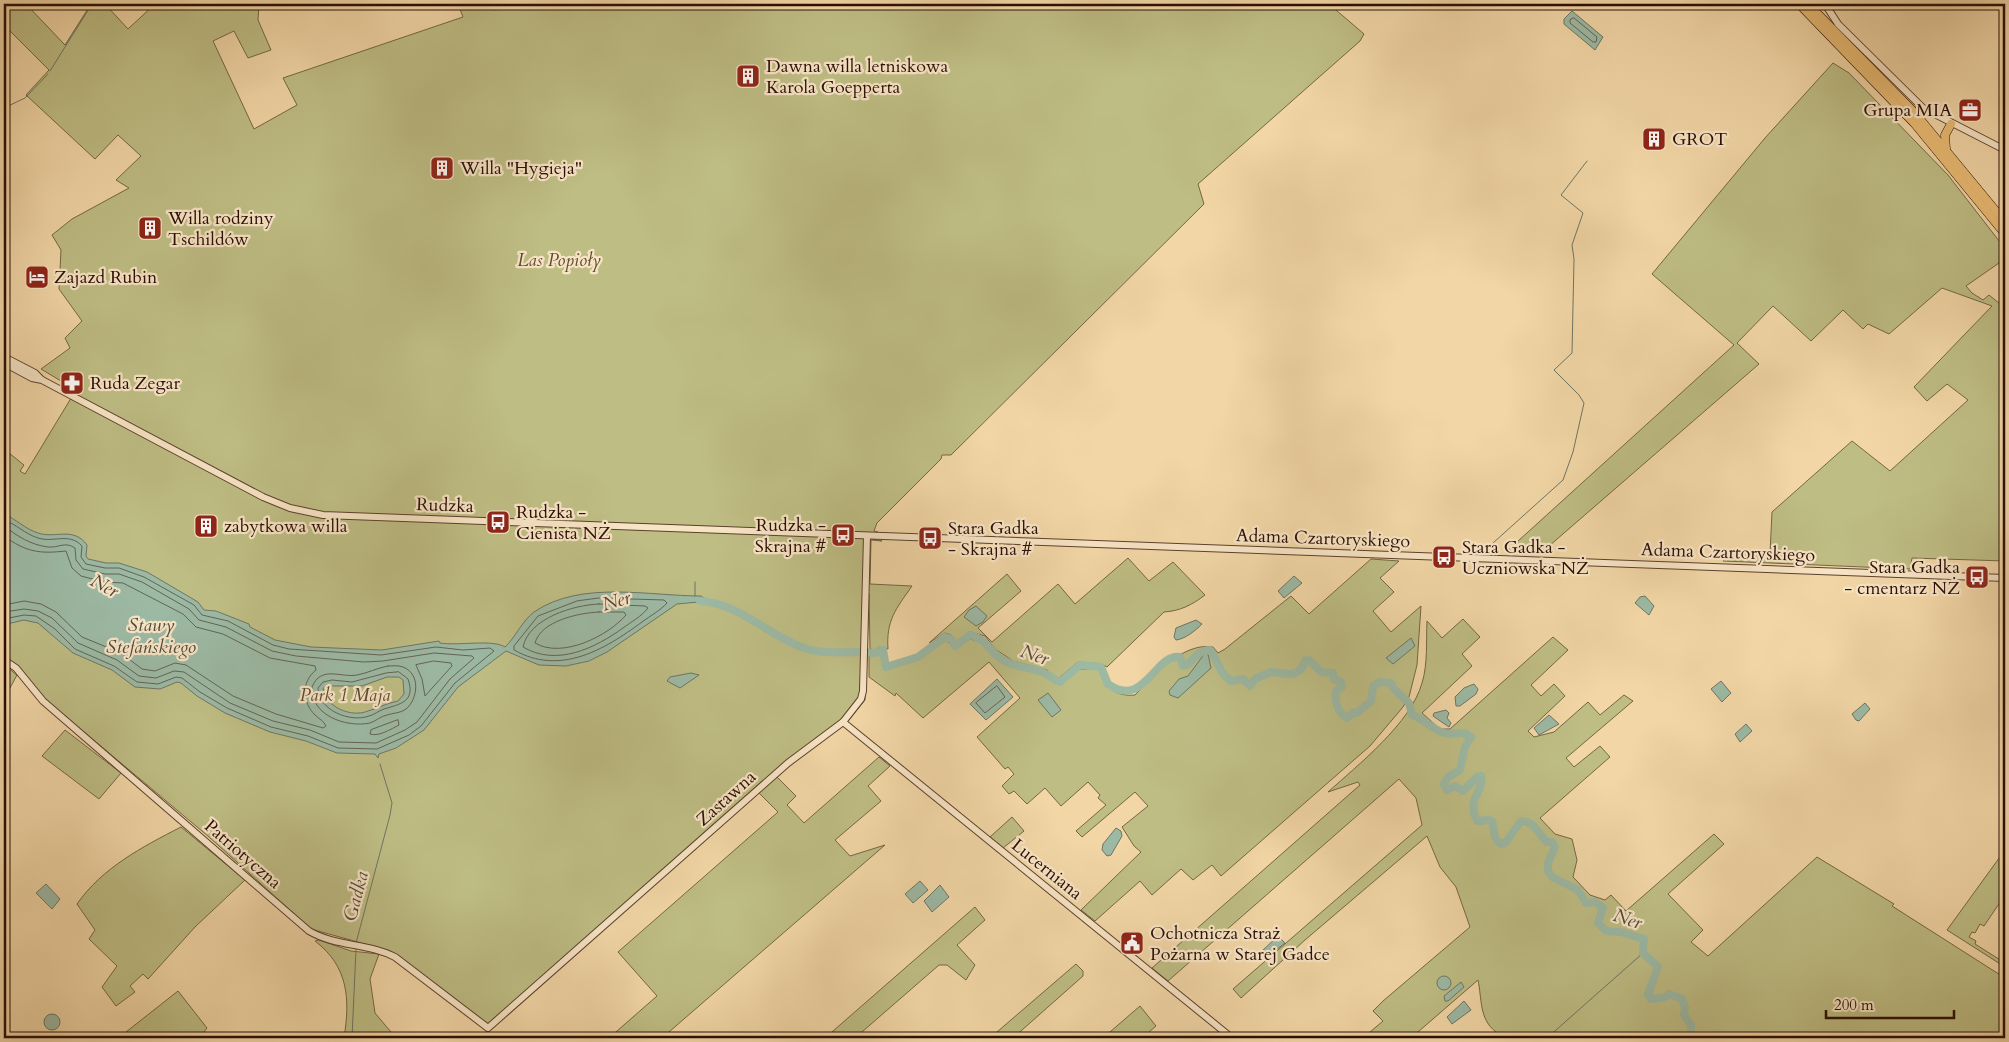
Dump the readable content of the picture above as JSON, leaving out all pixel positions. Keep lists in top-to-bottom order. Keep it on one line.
{"streets":{"street":["Rudzka","Adama Czartoryskiego","Zastawna","Patriotyczna","Lucerniana"]},"crossings":[["Rudzka","Adama Czartoryskiego"],["Rudzka","Zastawna"],["Zastawna","Patriotyczna"],["Zastawna","Lucerniana"]],"water":["Ner","Stawy Stefańskiego","Gadka"],"parks":["Las Popioły","Park 1 Maja"],"places":{"building":["Dawna willa letniskowa Karola Goepperta","GROT","Willa \"Hygieja\"","Willa rodziny Tschildów","zabytkowa willa"],"office":["Grupa MIA"],"hotel":["Zajazd Rubin"],"pharmacy":["Ruda Zegar"],"bus stop":["Rudzka - Cienista NŻ","Rudzka - Skrajna #","Stara Gadka - Skrajna #","Stara Gadka - Uczniowska NŻ","Stara Gadka - cmentarz NŻ"],"public building":["Ochotnicza Straż Pożarna w Starej Gadce"]},"scale_bar":"200 m"}
